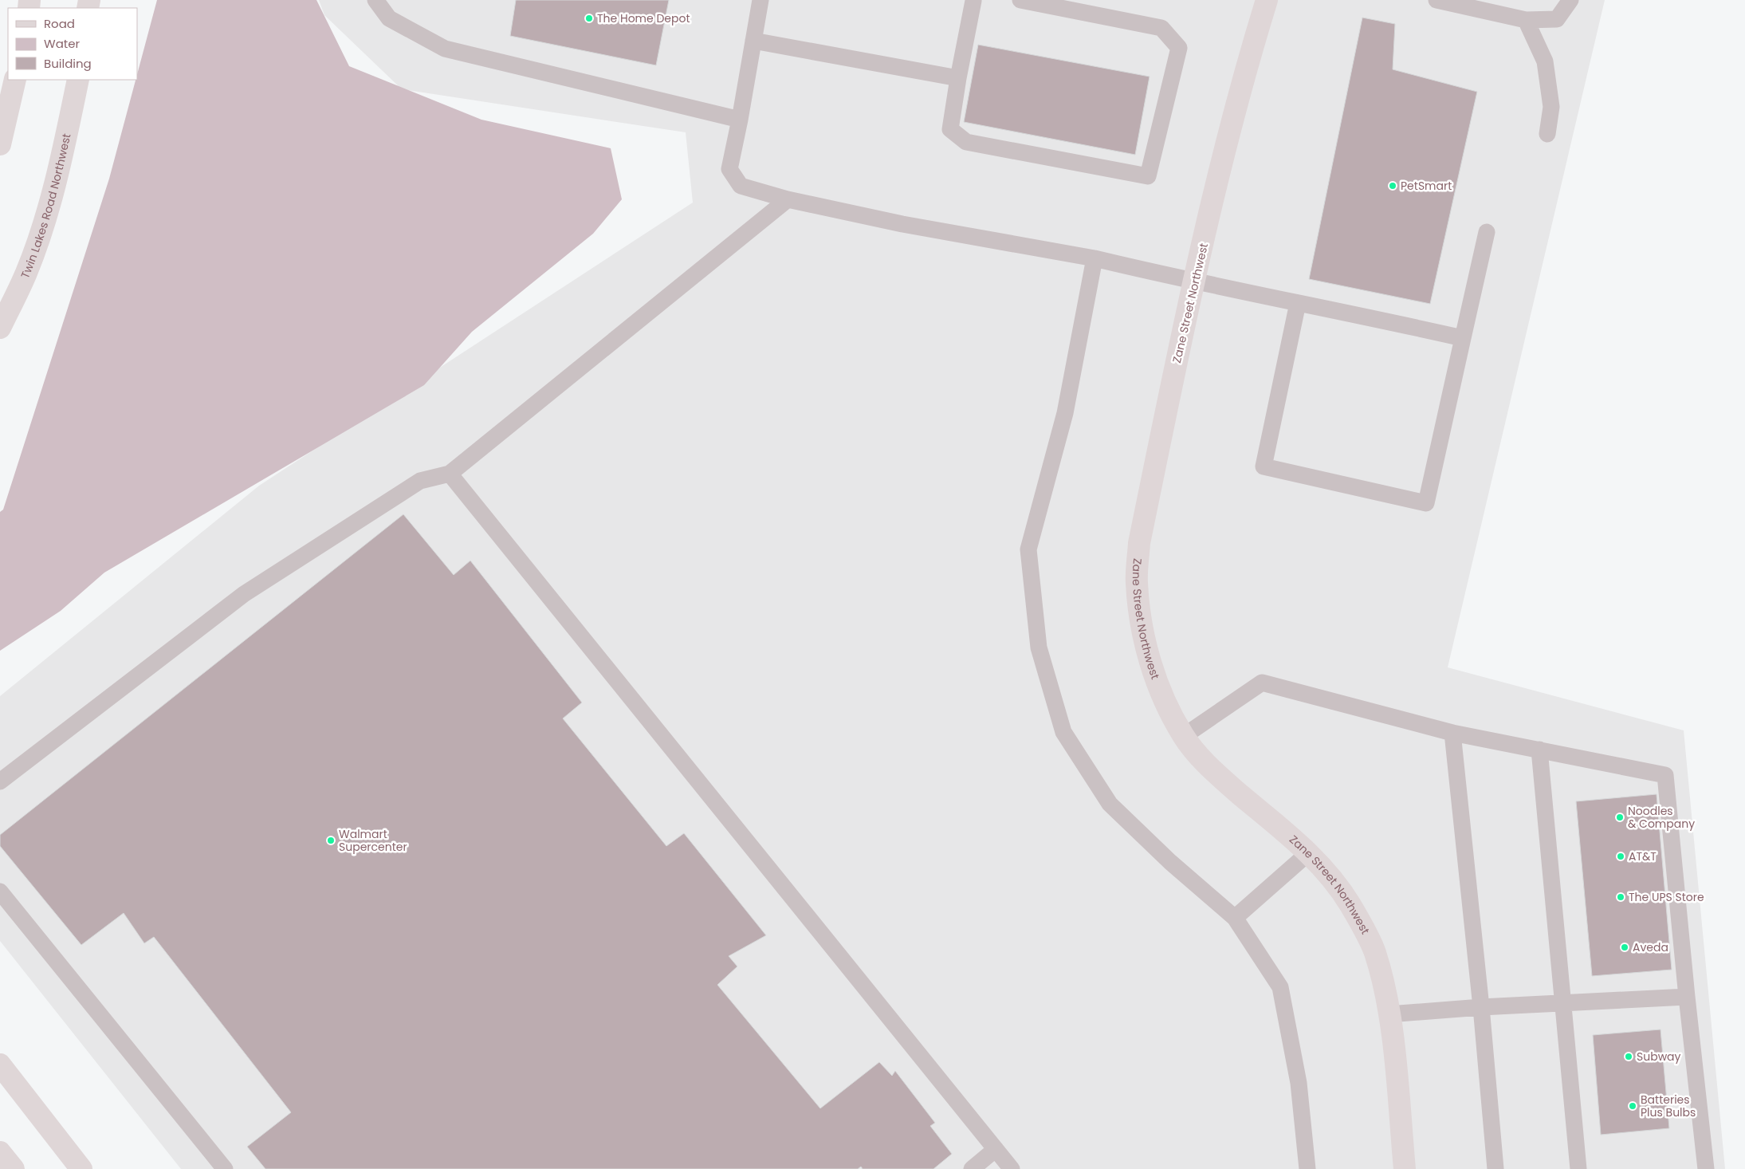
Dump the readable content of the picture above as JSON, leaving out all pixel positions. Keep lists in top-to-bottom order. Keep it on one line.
{"streets":{"street":["Twin Lakes Road Northwest","Zane Street Northwest"]},"places":["The Home Depot","PetSmart","Noodles & Company","Walmart Supercenter","AT&T","The UPS Store","Aveda","Subway","Batteries Plus Bulbs"],"legend":["Road","Water","Building"]}
